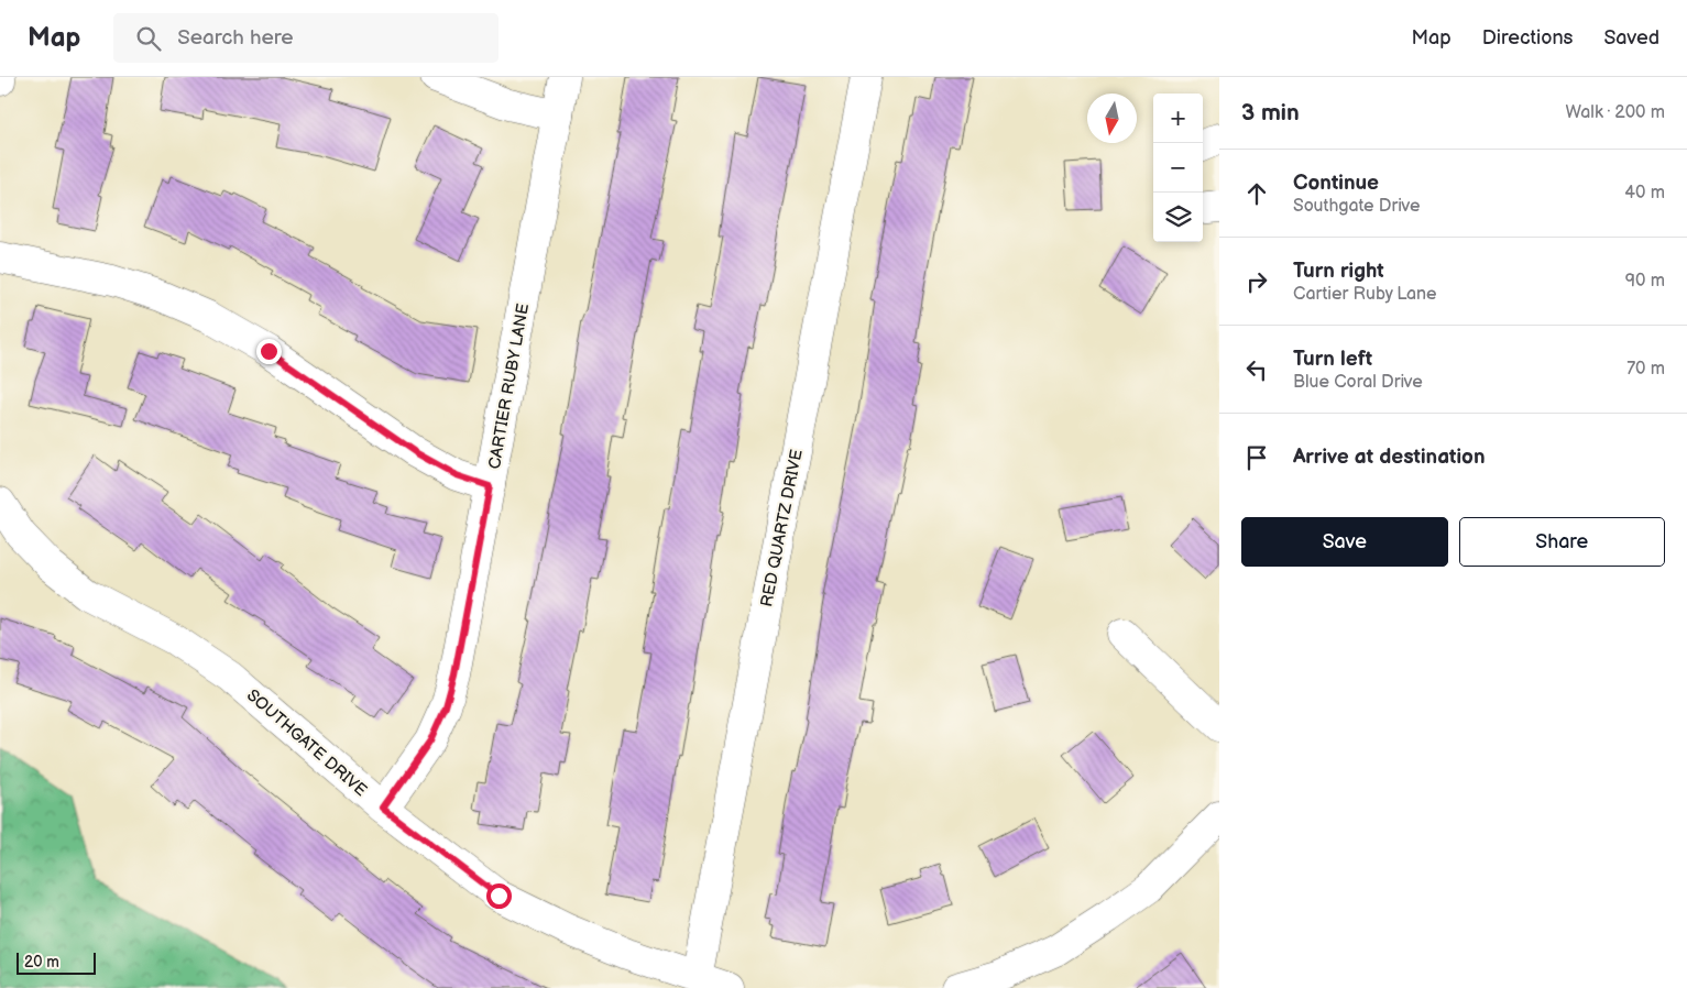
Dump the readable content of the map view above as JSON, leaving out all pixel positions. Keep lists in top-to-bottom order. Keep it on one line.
{"streets":{"street":["CARTIER RUBY LANE","RED QUARTZ DRIVE","SOUTHGATE DRIVE"]},"crossings":[["CARTIER RUBY LANE","SOUTHGATE DRIVE"],["RED QUARTZ DRIVE","SOUTHGATE DRIVE"]],"scale_bar":"20 m","north":"bottom","page":{"header":"Map","search":"Search here","nav":["Map","Directions","Saved"],"heading":["3 min","Walk · 200 m"],"map_buttons":["+","−"],"list":[["Continue","Southgate Drive","40 m"],["Turn right","Cartier Ruby Lane","90 m"],["Turn left","Blue Coral Drive","70 m"],"Arrive at destination"],"buttons":["Save","Share"],"scale":"20 m"}}
